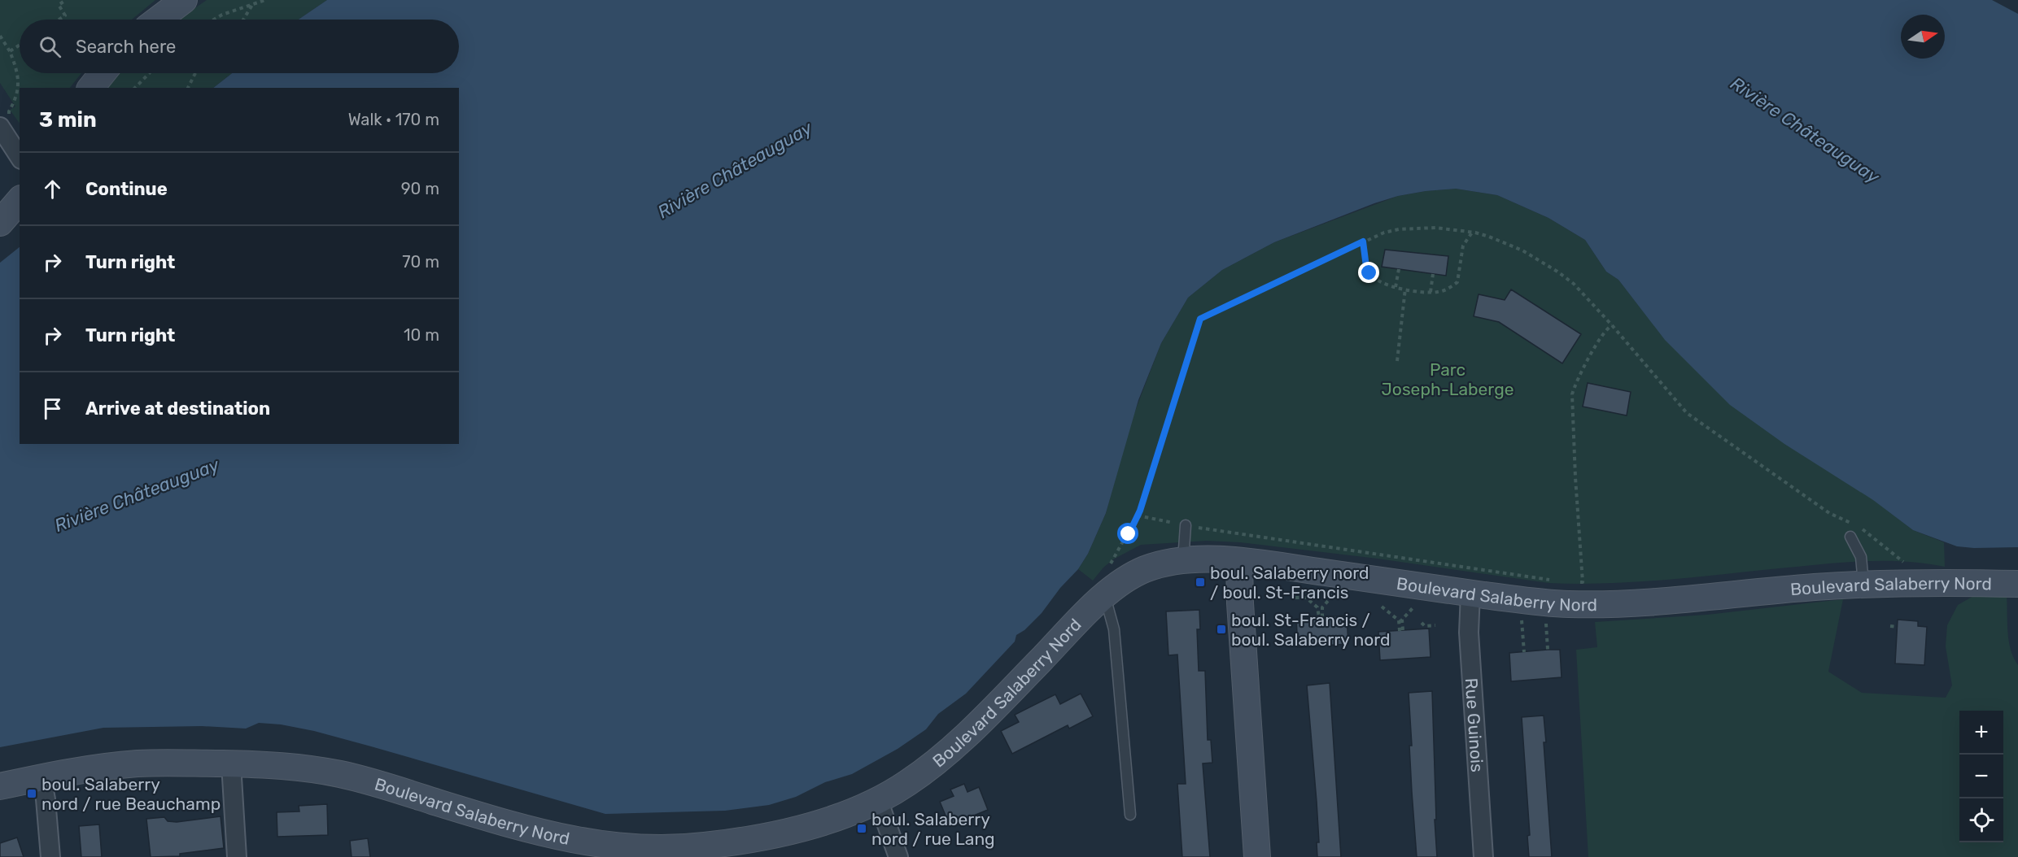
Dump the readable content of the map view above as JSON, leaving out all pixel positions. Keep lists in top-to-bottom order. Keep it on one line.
{"streets":{"street":["Boulevard Salaberry Nord","Rue Guinois"]},"crossings":[["Boulevard Salaberry Nord","Rue Guinois"]],"water":["Rivière Châteauguay"],"parks":["Parc Joseph-Laberge"],"places":{"transit":["boul. Salaberry nord / boul. St-Francis","boul. St-Francis / boul. Salaberry nord","boul. Salaberry nord / rue Beauchamp","boul. Salaberry nord / rue Lang"]},"north":"right","page":{"search":"Search here","heading":["3 min","Walk · 170 m"],"list":[["Continue","90 m"],["Turn right","70 m"],["Turn right","10 m"],"Arrive at destination"],"map_buttons":["+","−"]}}
